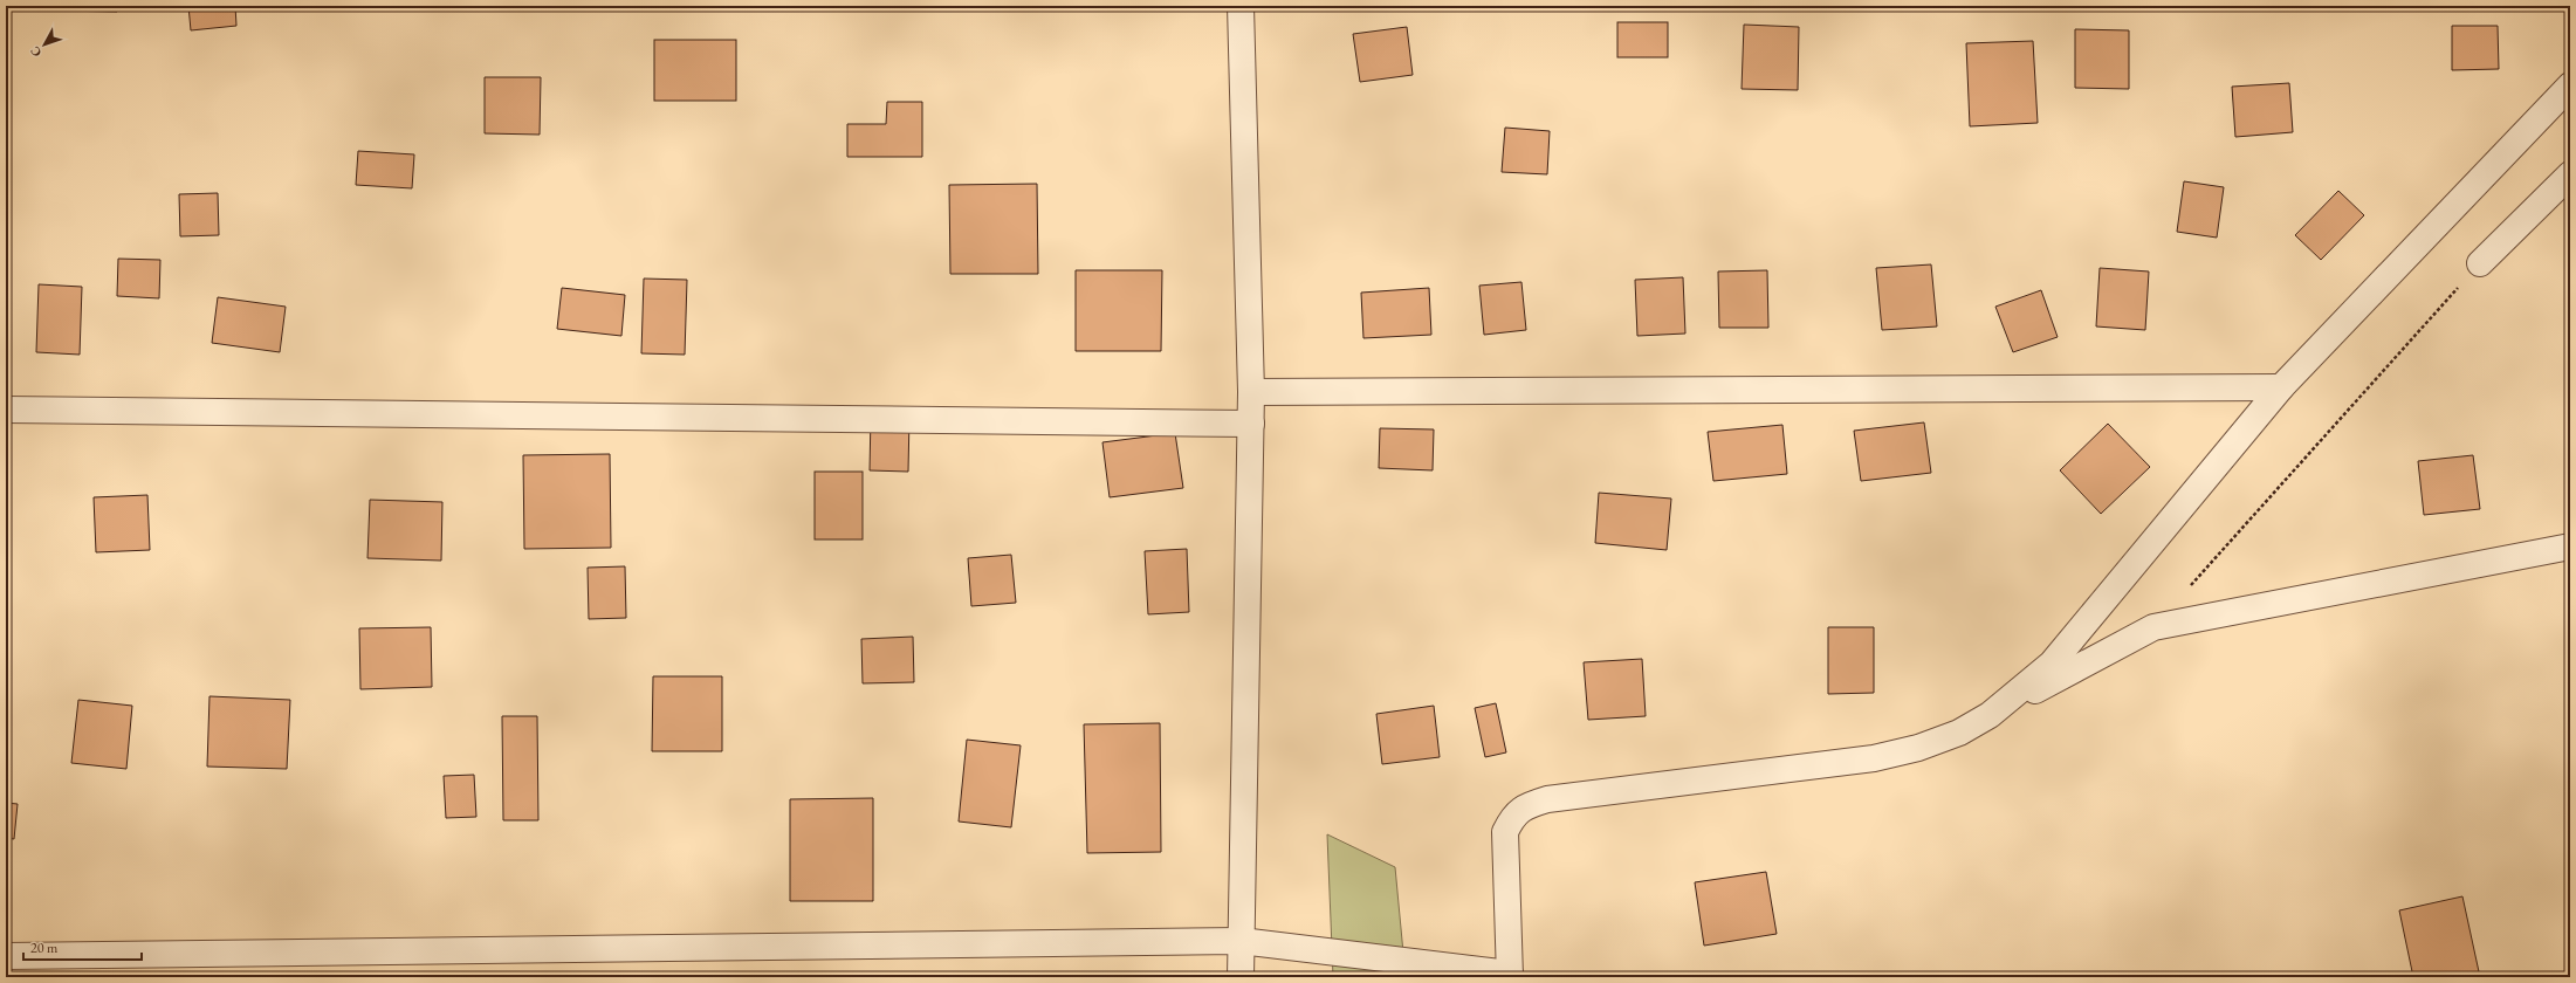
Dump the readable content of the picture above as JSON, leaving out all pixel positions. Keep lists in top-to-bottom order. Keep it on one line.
{"scale_bar":"20 m","north":"bottom left"}
